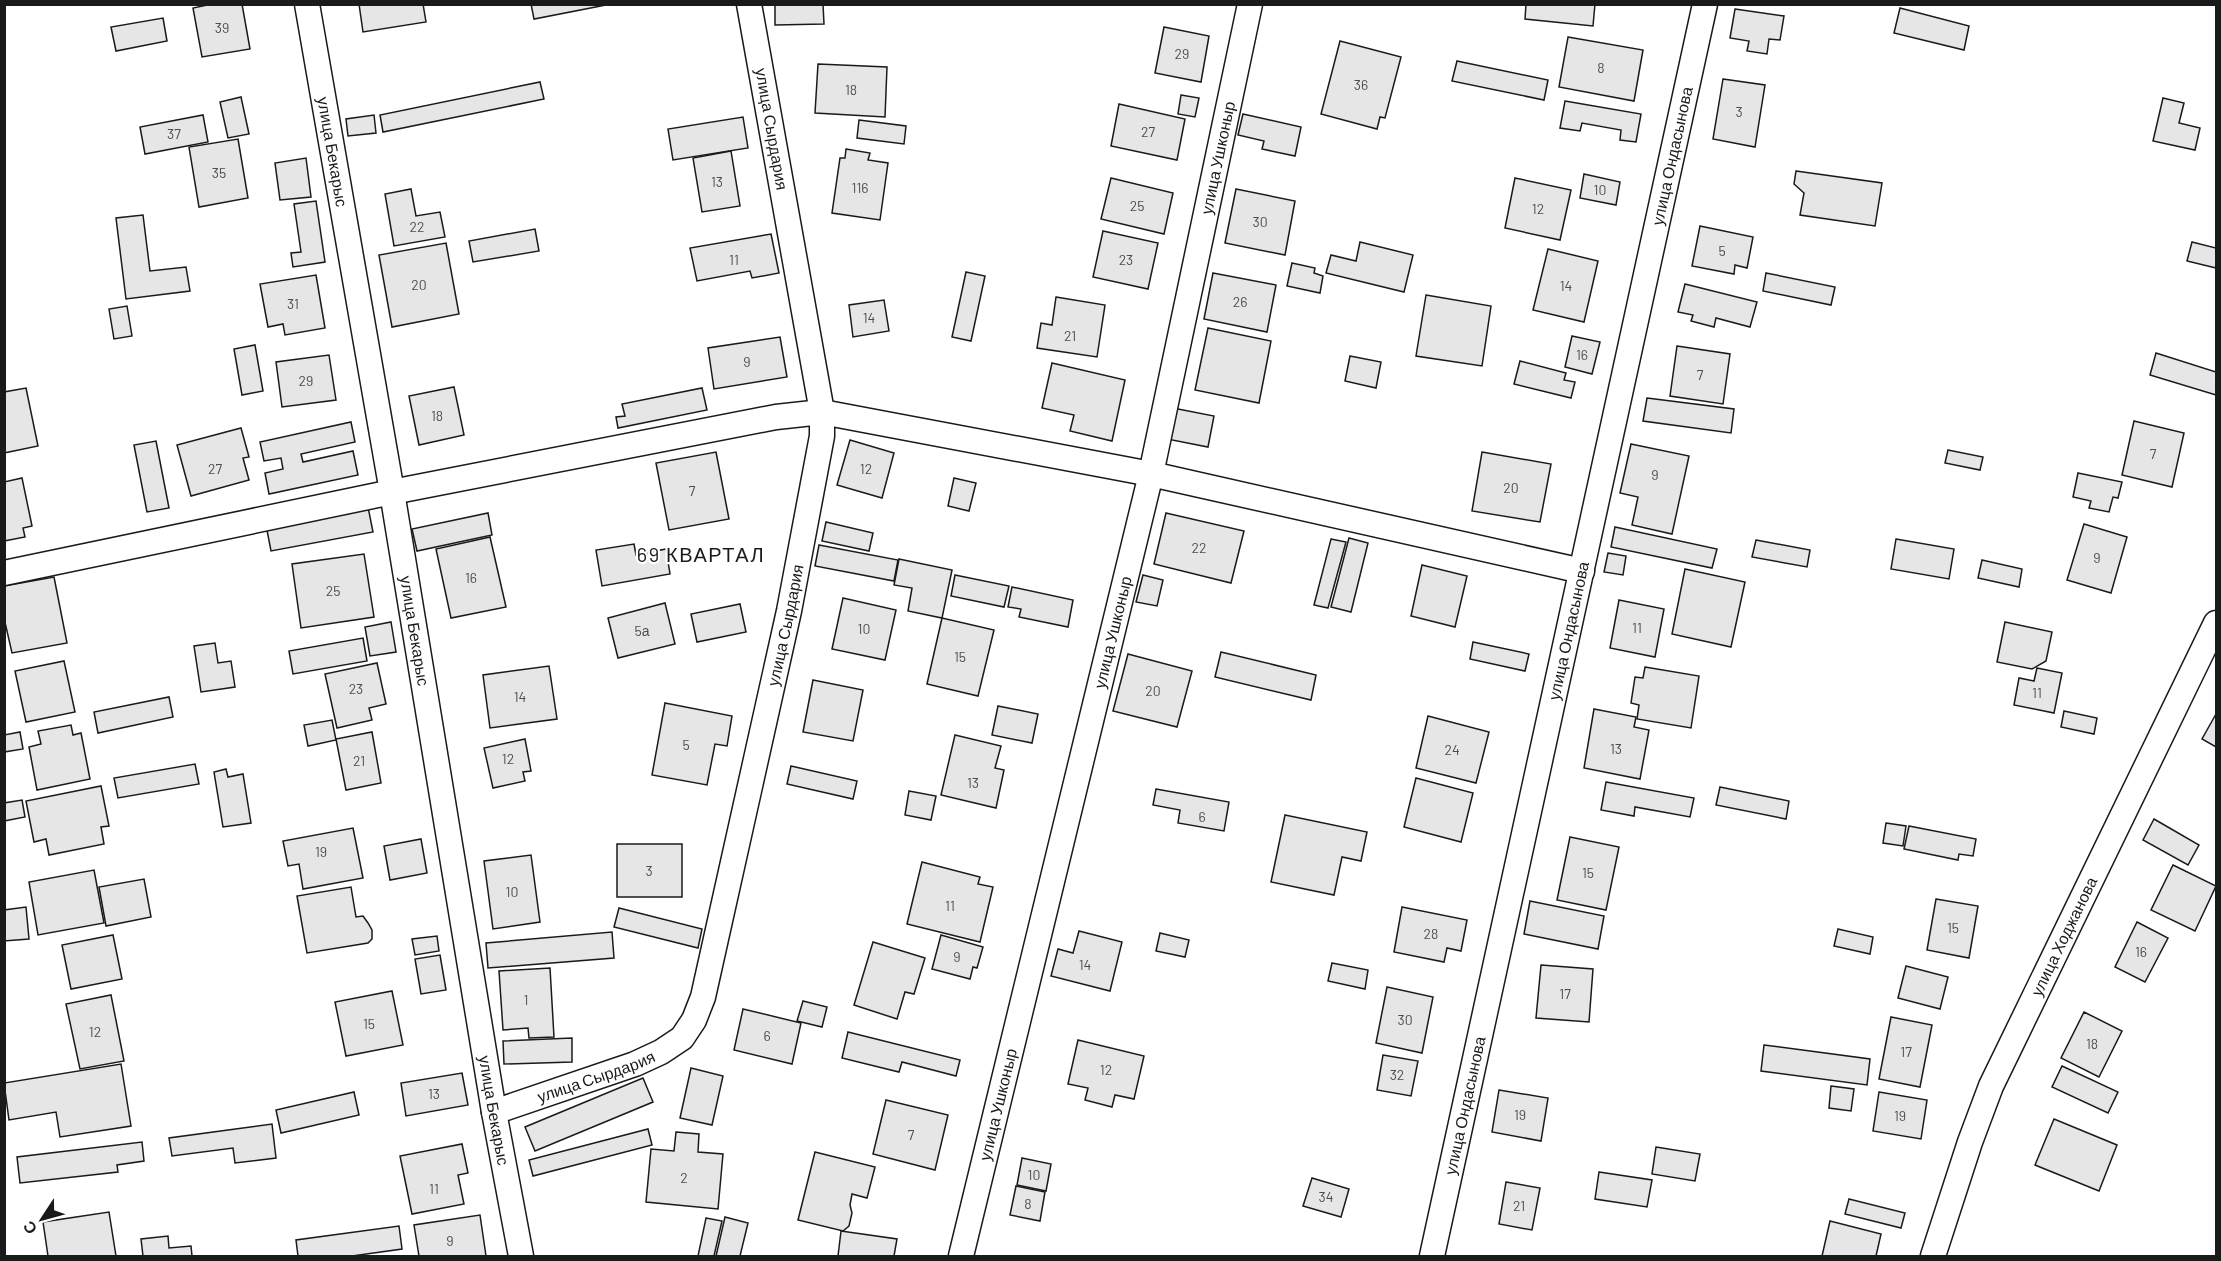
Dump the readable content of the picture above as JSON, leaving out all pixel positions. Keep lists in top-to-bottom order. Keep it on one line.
{"streets":{"street":["улица Сырдария","улица Бекарыс","улица Ондасынова","улица Ушконыр","улица Ходжанова"]},"crossings":[["улица Сырдария","улица Бекарыс"]],"districts":["69 КВАРТАЛ"],"house_numbers":["39","29","8","36","18","3","27","37","35","13","116","10","25","12","30","22","5","11","23","20","14","26","31","14","21","16","9","7","29","18","7","27","12","9","20","7","22","9","16","25","11","10","5а","15","23","20","11","14","5","13","24","12","21","13","6","19","3","15","10","11","15","28","16","9","14","17","1","30","15","12","6","18","17","12","32","13","19","19","7","10","2","11","34","8","21","9"],"north":"bottom left"}
